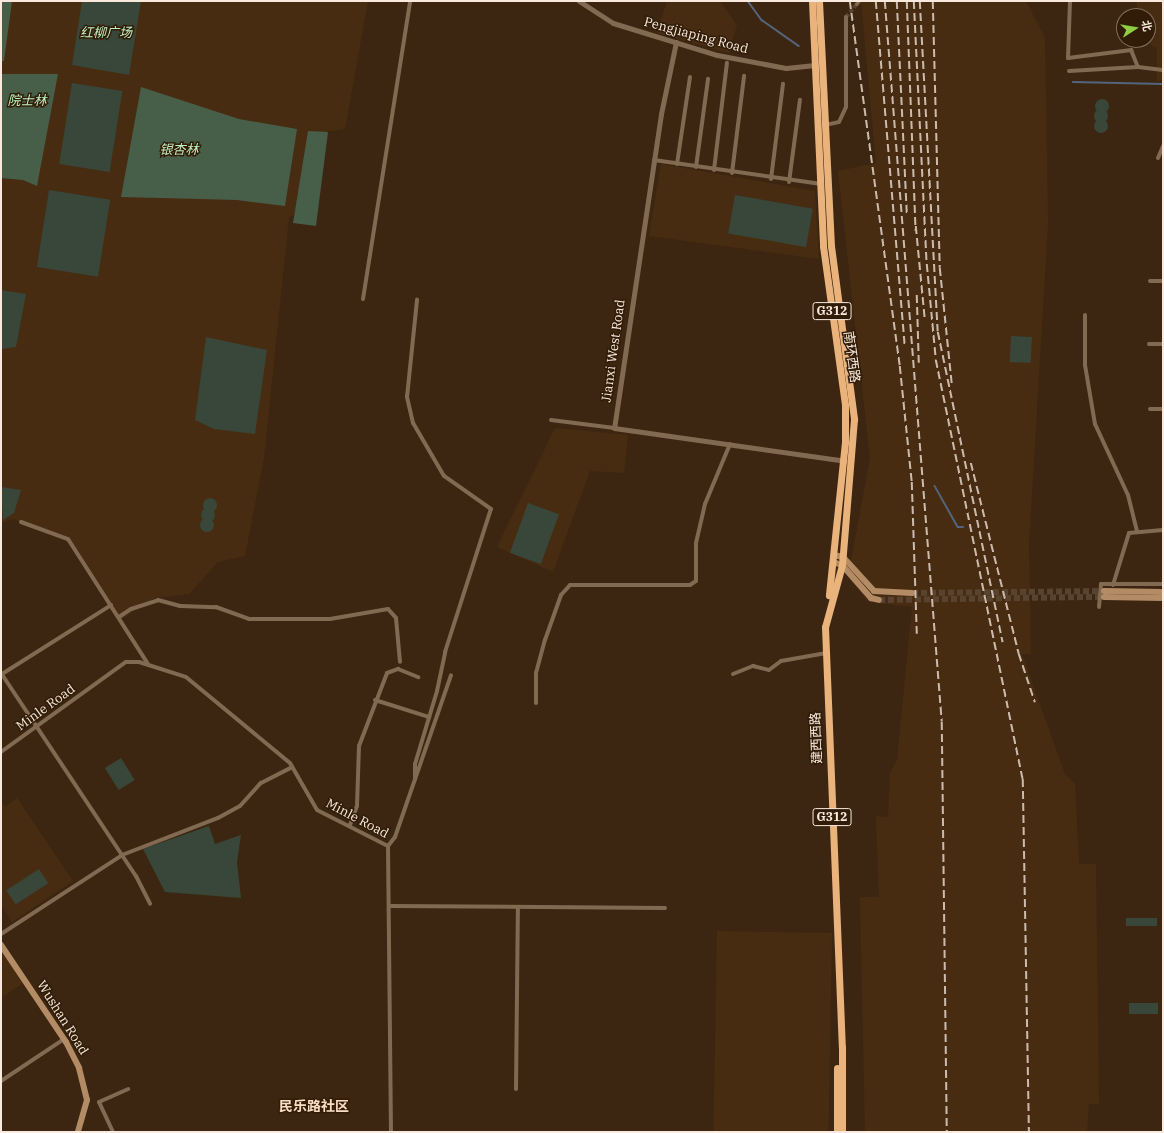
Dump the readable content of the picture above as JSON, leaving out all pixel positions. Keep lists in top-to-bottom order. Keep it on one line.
{"streets":{"highway":["G312","南环西路","建西西路"],"main road":["Wushan Road"],"street":["Pengjiaping Road","Jianxi West Road","Minle Road"]},"crossings":[["Pengjiaping Road","Jianxi West Road"],["Pengjiaping Road","南环西路"],["G312","建西西路"],["南环西路","建西西路"]],"districts":["民乐路社区"],"parks":["红柳广场","院士林","银杏林"],"north":"right"}
